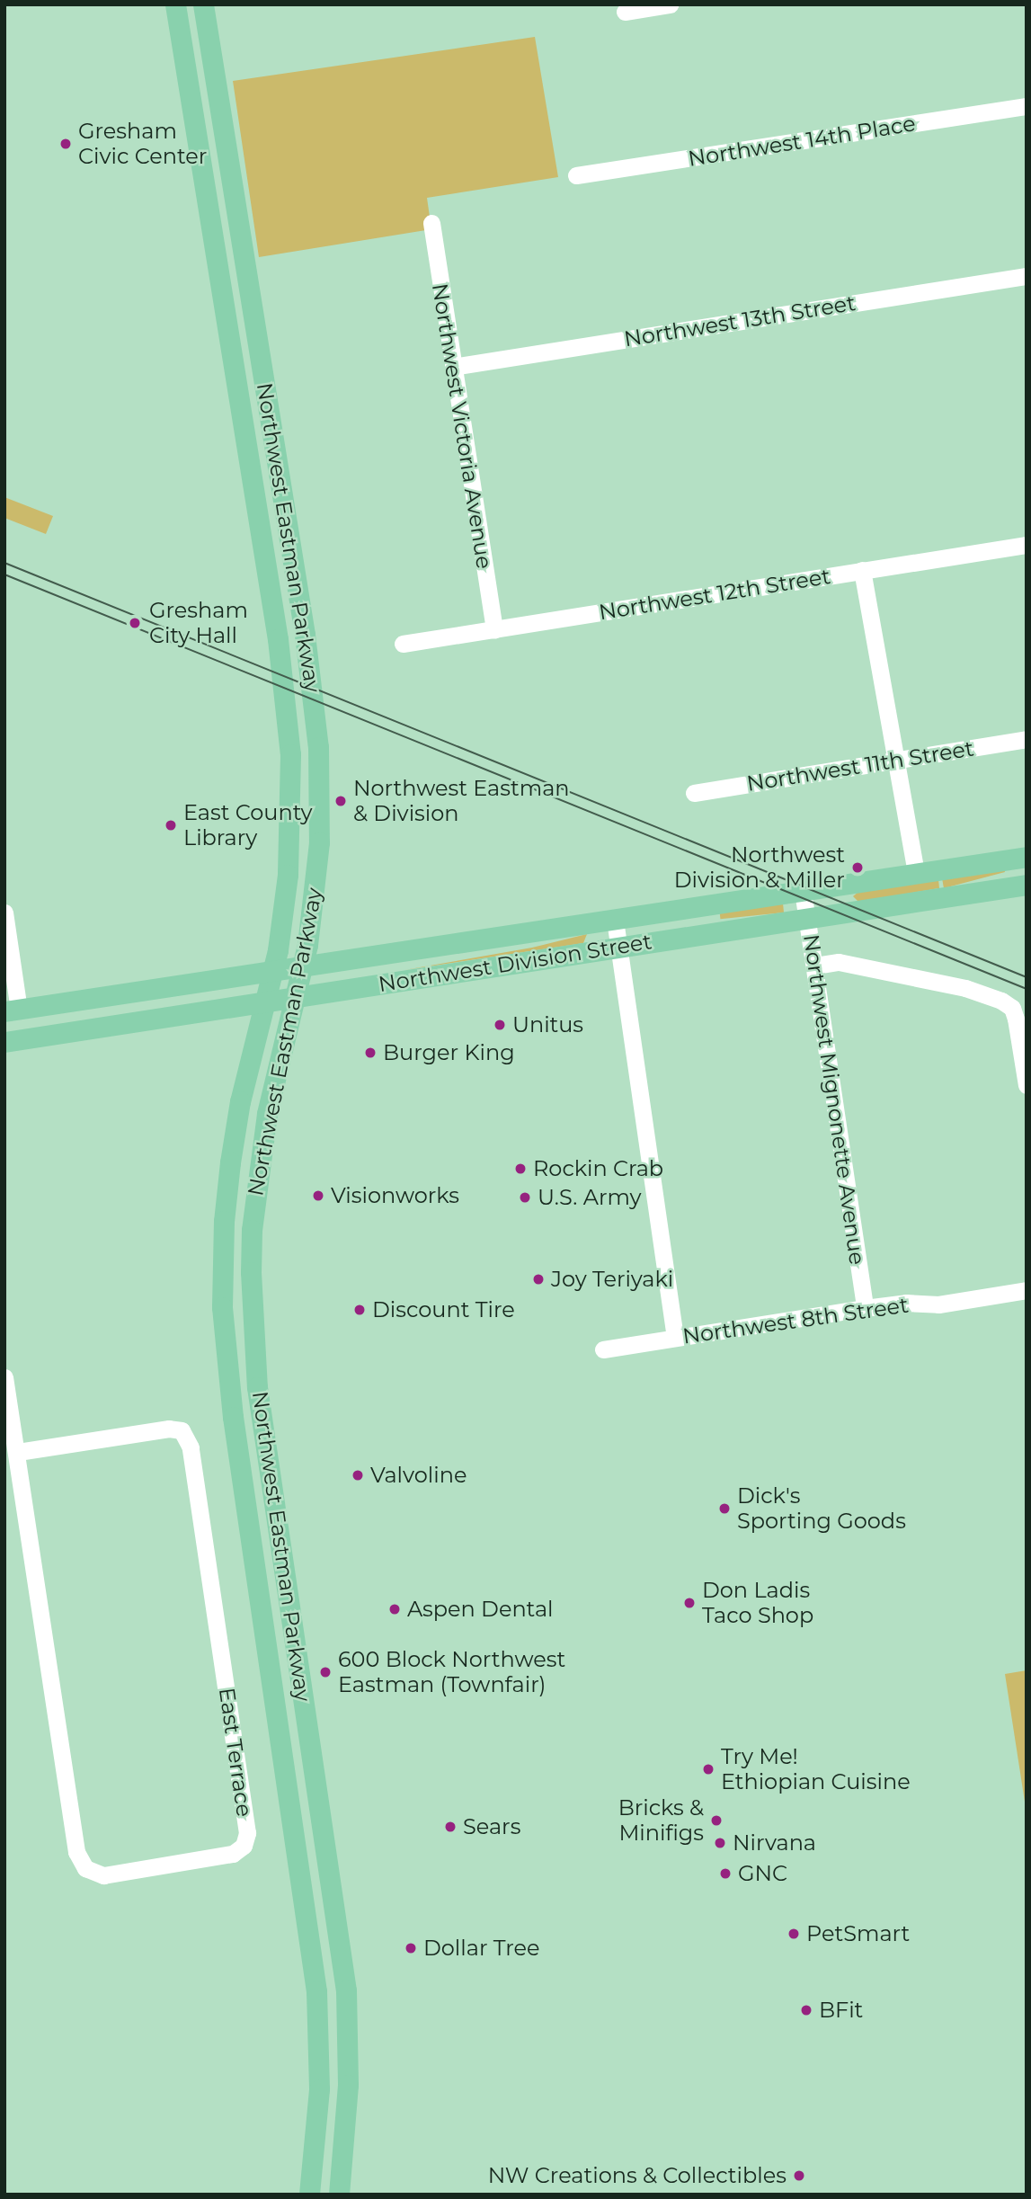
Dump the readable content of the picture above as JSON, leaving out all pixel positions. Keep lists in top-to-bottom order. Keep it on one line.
{"streets":{"main road":["Northwest Eastman Parkway","Northwest Division Street"],"street":["Northwest 14th Place","Northwest 13th Street","Northwest Victoria Avenue","Northwest 12th Street","Northwest 11th Street","Northwest Mignonette Avenue","Northwest 8th Street","East Terrace"]},"crossings":[["Northwest 13th Street","Northwest Victoria Avenue"],["Northwest Victoria Avenue","Northwest 12th Street"],["Northwest Eastman Parkway","Northwest Division Street"],["Northwest Division Street","Northwest Mignonette Avenue"],["Northwest Mignonette Avenue","Northwest 8th Street"]],"places":["Gresham Civic Center","Gresham City Hall","Northwest Eastman & Division","East County Library","Northwest Division & Miller","Unitus","Burger King","Rockin Crab","Visionworks","U.S. Army","Joy Teriyaki","Discount Tire","Valvoline","Dick's Sporting Goods","Don Ladis Taco Shop","Aspen Dental","600 Block Northwest Eastman (Townfair)","Try Me! Ethiopian Cuisine","Bricks & Minifigs","Sears","Nirvana","GNC","PetSmart","Dollar Tree","BFit","NW Creations & Collectibles"]}
